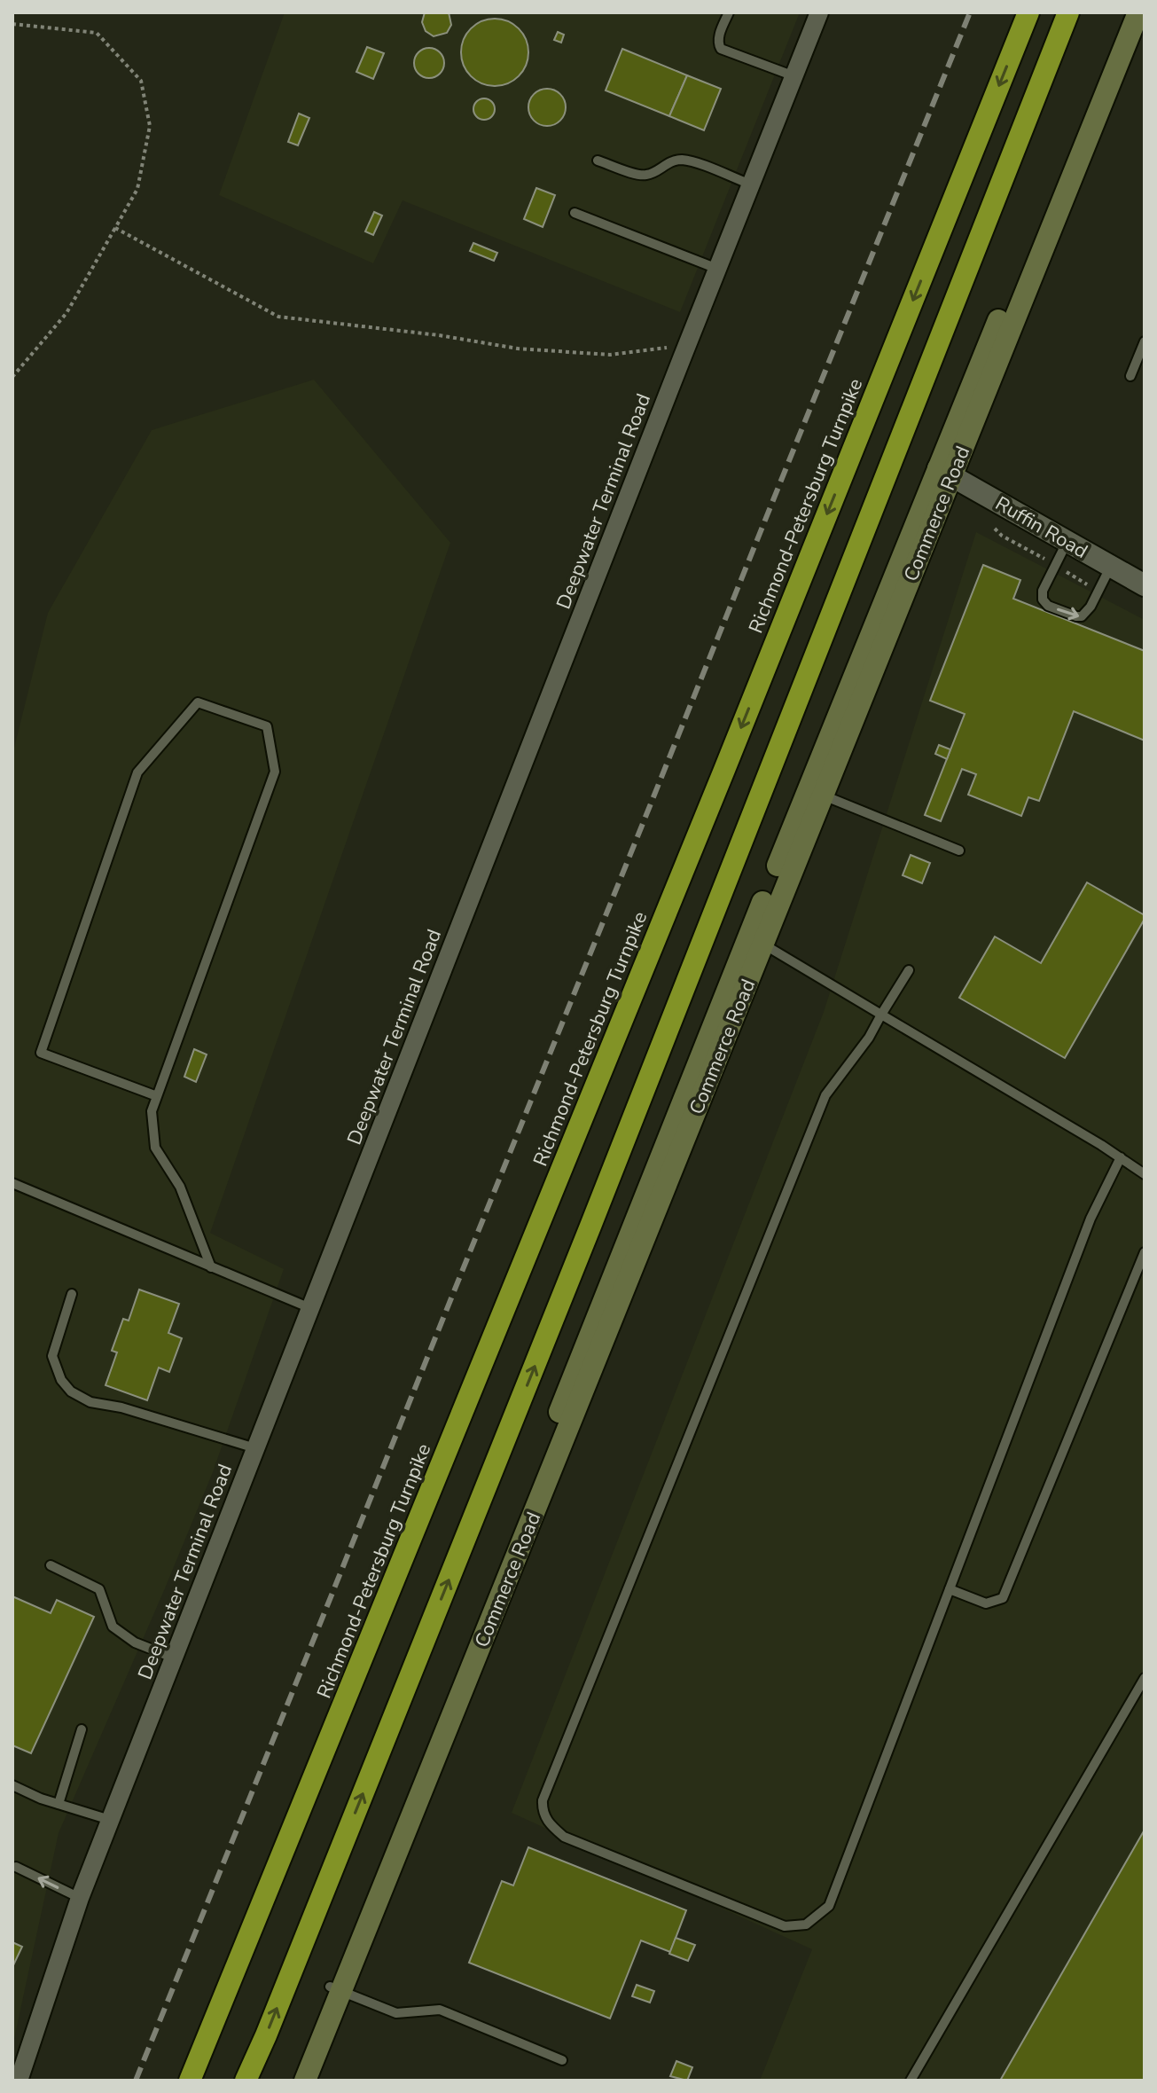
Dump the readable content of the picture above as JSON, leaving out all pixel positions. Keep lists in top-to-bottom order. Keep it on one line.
{"streets":{"highway":["Richmond-Petersburg Turnpike"],"main road":["Commerce Road"],"street":["Deepwater Terminal Road","Ruffin Road"]},"crossings":[["Commerce Road","Ruffin Road"]]}
